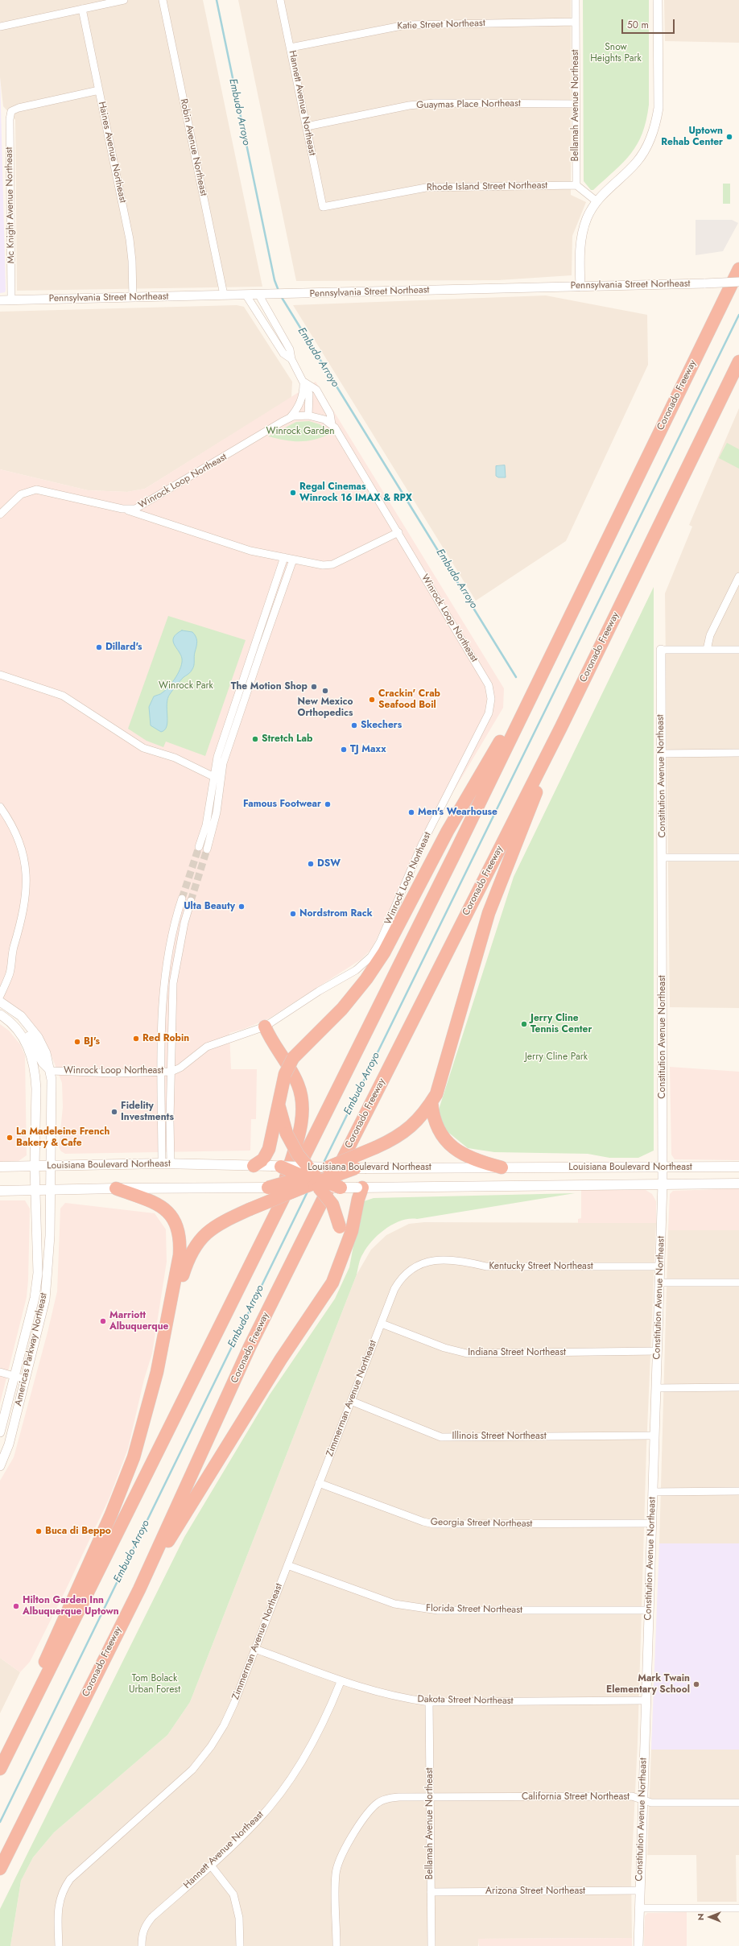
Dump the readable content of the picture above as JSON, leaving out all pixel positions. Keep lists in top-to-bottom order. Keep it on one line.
{"streets":{"highway":["Coronado Freeway"],"main road":["Louisiana Boulevard Northeast"],"street":["Katie Street Northeast","Hannett Avenue Northeast","Guaymas Place Northeast","Bellamah Avenue Northeast","Robin Avenue Northeast","Haines Avenue Northeast","Rhode Island Street Northeast","Mc Knight Avenue Northeast","Pennsylvania Street Northeast","Winrock Loop Northeast","Constitution Avenue Northeast","Kentucky Street Northeast","Americas Parkway Northeast","Indiana Street Northeast","Zimmerman Avenue Northeast","Illinois Street Northeast","Georgia Street Northeast","Florida Street Northeast","Dakota Street Northeast","California Street Northeast","Arizona Street Northeast"]},"crossings":[["Katie Street Northeast","Hannett Avenue Northeast"],["Katie Street Northeast","Bellamah Avenue Northeast"],["Hannett Avenue Northeast","Guaymas Place Northeast"],["Hannett Avenue Northeast","Rhode Island Street Northeast"],["Hannett Avenue Northeast","Dakota Street Northeast"],["Guaymas Place Northeast","Bellamah Avenue Northeast"],["Bellamah Avenue Northeast","Rhode Island Street Northeast"],["Bellamah Avenue Northeast","Dakota Street Northeast"],["Bellamah Avenue Northeast","California Street Northeast"],["Bellamah Avenue Northeast","Arizona Street Northeast"],["Robin Avenue Northeast","Pennsylvania Street Northeast"],["Haines Avenue Northeast","Mc Knight Avenue Northeast"],["Haines Avenue Northeast","Pennsylvania Street Northeast"],["Mc Knight Avenue Northeast","Pennsylvania Street Northeast"],["Pennsylvania Street Northeast","Winrock Loop Northeast"],["Winrock Loop Northeast","Americas Parkway Northeast"],["Constitution Avenue Northeast","Louisiana Boulevard Northeast"],["Constitution Avenue Northeast","Kentucky Street Northeast"],["Constitution Avenue Northeast","Indiana Street Northeast"],["Constitution Avenue Northeast","Illinois Street Northeast"],["Constitution Avenue Northeast","Georgia Street Northeast"],["Constitution Avenue Northeast","Florida Street Northeast"],["Constitution Avenue Northeast","Dakota Street Northeast"],["Constitution Avenue Northeast","California Street Northeast"],["Constitution Avenue Northeast","Arizona Street Northeast"],["Louisiana Boulevard Northeast","Americas Parkway Northeast"],["Kentucky Street Northeast","Zimmerman Avenue Northeast"],["Indiana Street Northeast","Zimmerman Avenue Northeast"],["Zimmerman Avenue Northeast","Illinois Street Northeast"],["Zimmerman Avenue Northeast","Georgia Street Northeast"],["Zimmerman Avenue Northeast","Florida Street Northeast"],["Zimmerman Avenue Northeast","Dakota Street Northeast"]],"water":["Embudo Arroyo"],"parks":["Snow Heights Park","Winrock Garden","Winrock Park","Jerry Cline Park","Tom Bolack Urban Forest"],"places":["Uptown Rehab Center","Regal Cinemas Winrock 16 IMAX & RPX","Dillard's","The Motion Shop","New Mexico Orthopedics","Crackin' Crab Seafood Boil","Skechers","Stretch Lab","TJ Maxx","Famous Footwear","Men's Wearhouse","DSW","Ulta Beauty","Nordstrom Rack","Jerry Cline Tennis Center","Red Robin","BJ's","Fidelity Investments","La Madeleine French Bakery & Cafe","Marriott Albuquerque","Buca di Beppo","Hilton Garden Inn Albuquerque Uptown","Mark Twain Elementary School"],"scale_bar":"50 m","north":"left"}
